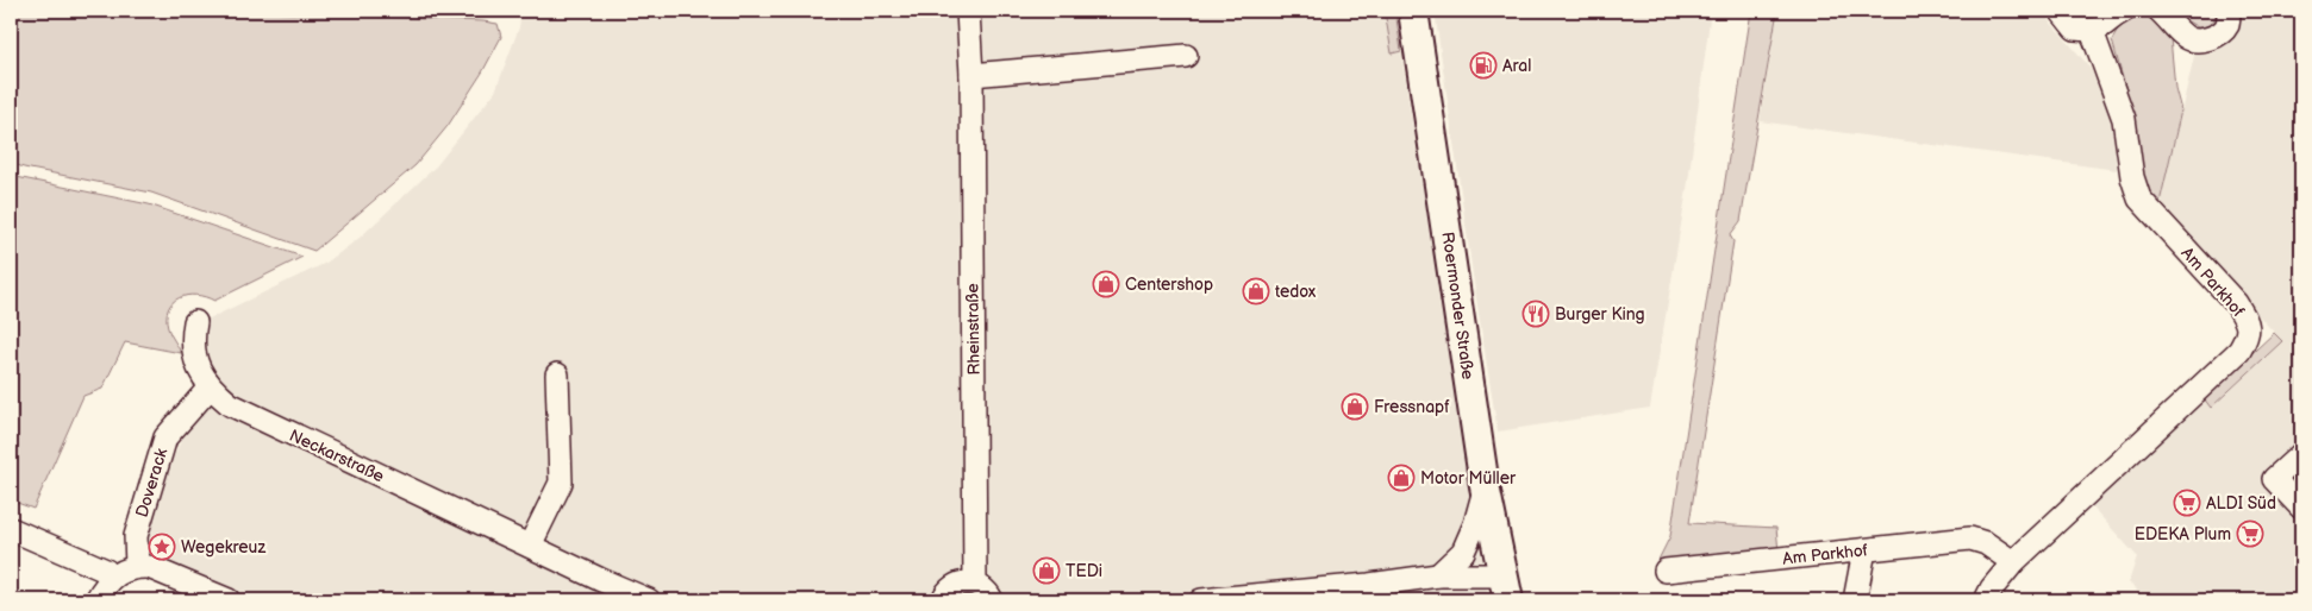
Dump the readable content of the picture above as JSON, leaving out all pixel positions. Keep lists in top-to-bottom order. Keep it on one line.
{"streets":{"main road":["Roermonder Straße"],"street":["Am Parkhof","Rheinstraße","Neckarstraße","Doverack"]},"crossings":[["Neckarstraße","Doverack"]],"places":{"fuel station":["Aral"],"shop":["Centershop","tedox","Fressnapf","Motor Müller","TEDi"],"restaurant":["Burger King"],"supermarket":["ALDI Süd","EDEKA Plum"],"place":["Wegekreuz"]}}
